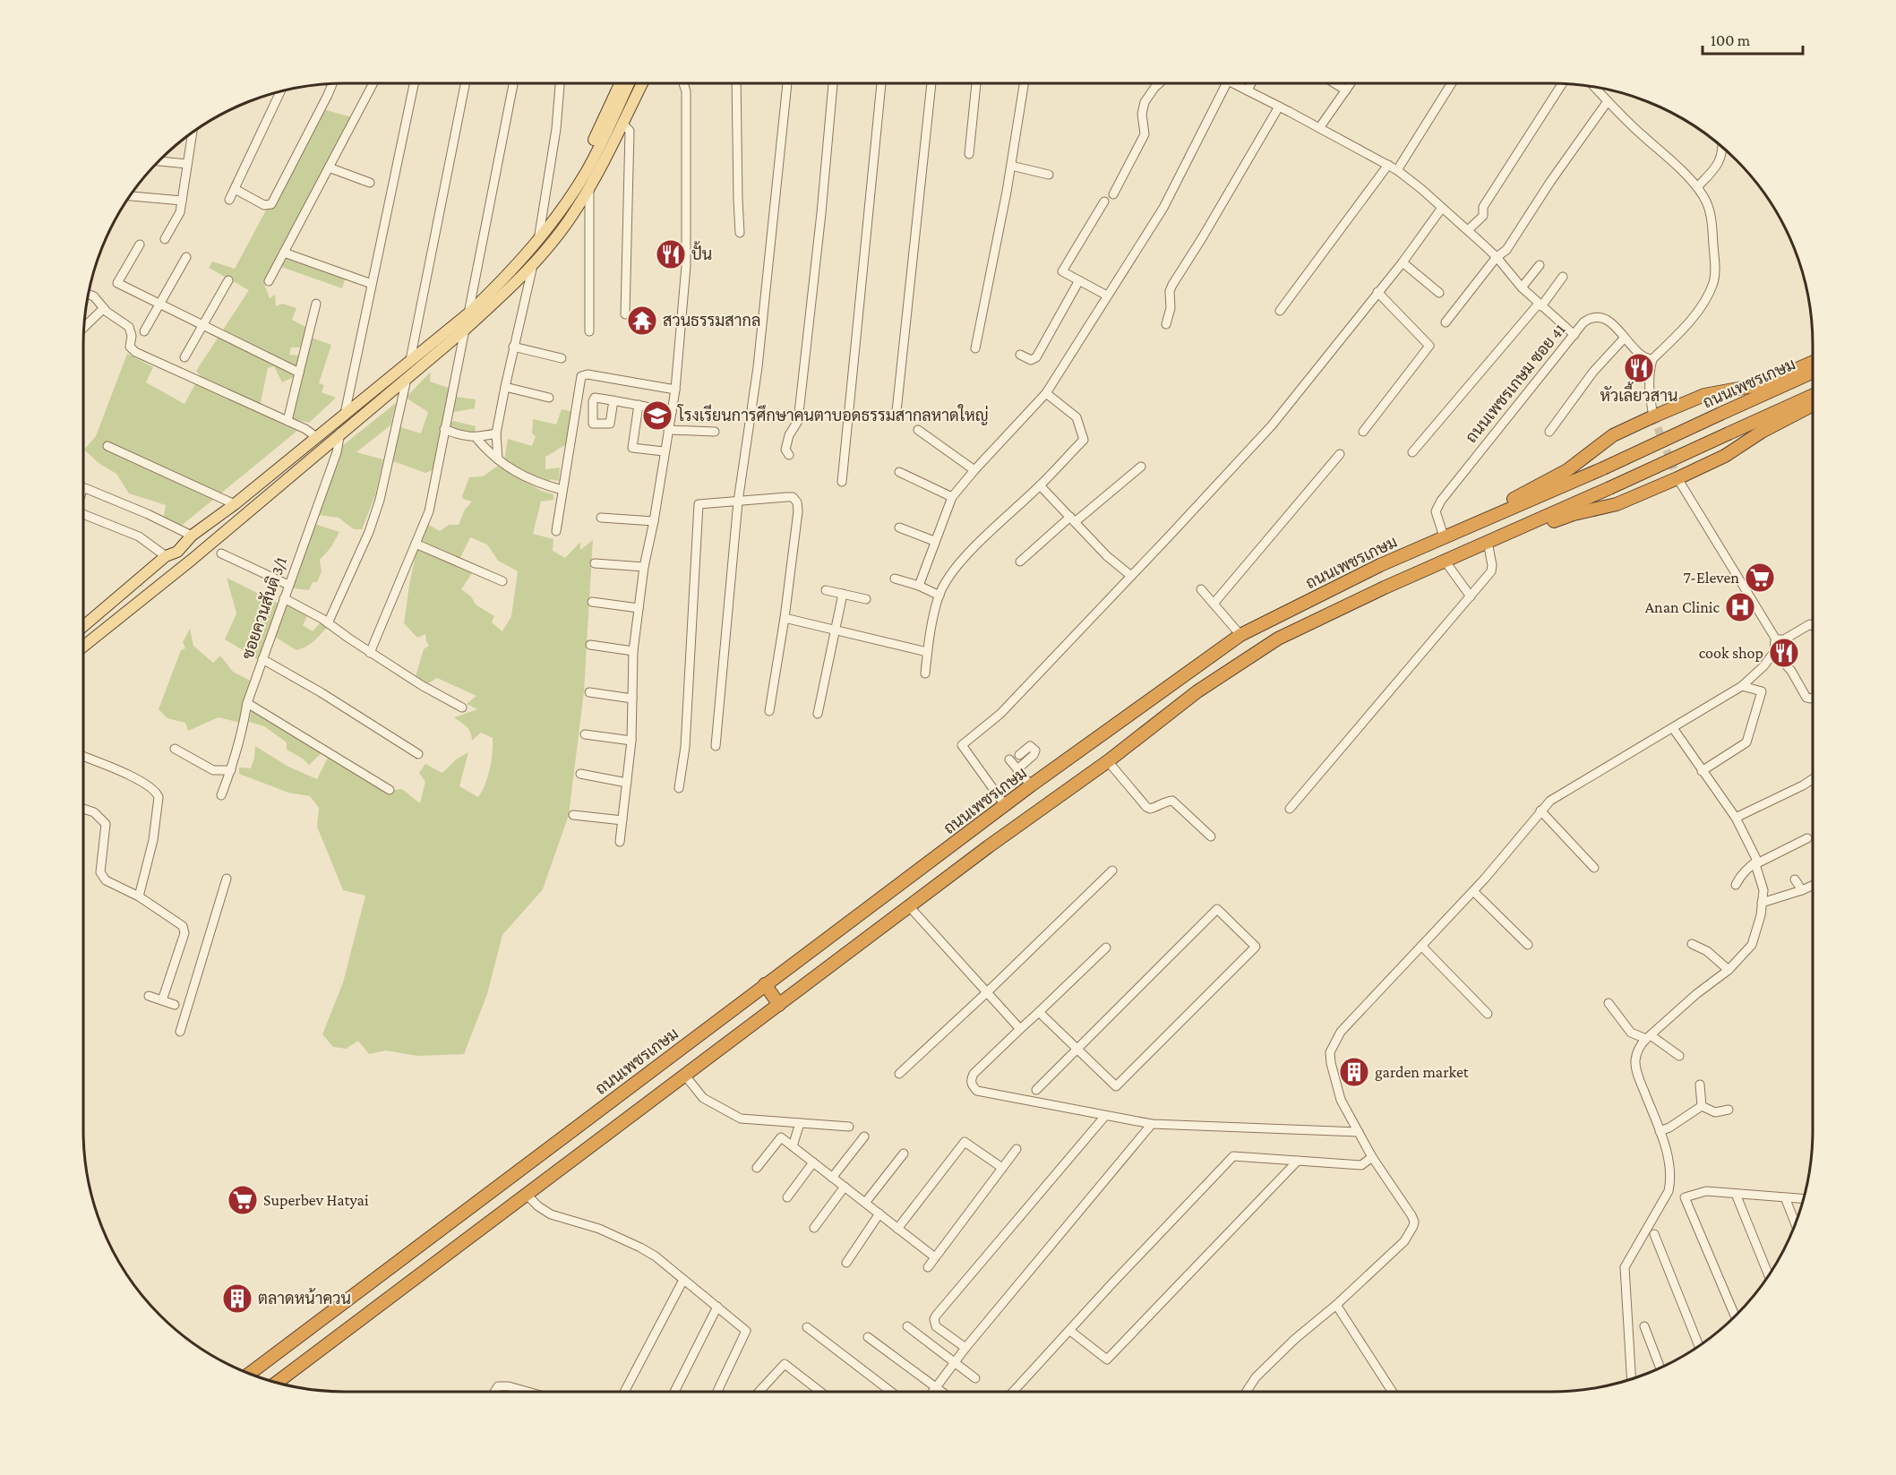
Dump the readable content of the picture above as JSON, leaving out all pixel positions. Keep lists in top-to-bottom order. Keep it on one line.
{"streets":{"highway":["ถนนเพชรเกษม"],"street":["ถนนเพชรเกษม ซอย 41","ซอยควนสันติ 3/1"]},"crossings":[["ถนนเพชรเกษม ซอย 41","ถนนเพชรเกษม"]],"places":{"restaurant":["ปั้น","หัวเลี้ยวสาน","cook shop"],"temple":["สวนธรรมสากล"],"school or university":["โรงเรียนการศึกษาคนตาบอดธรรมสากลหาดใหญ่"],"supermarket":["7-Eleven","Superbev Hatyai"],"hospital":["Anan Clinic"],"building":["garden market","ตลาดหน้าควน"]},"scale_bar":"100 m"}
